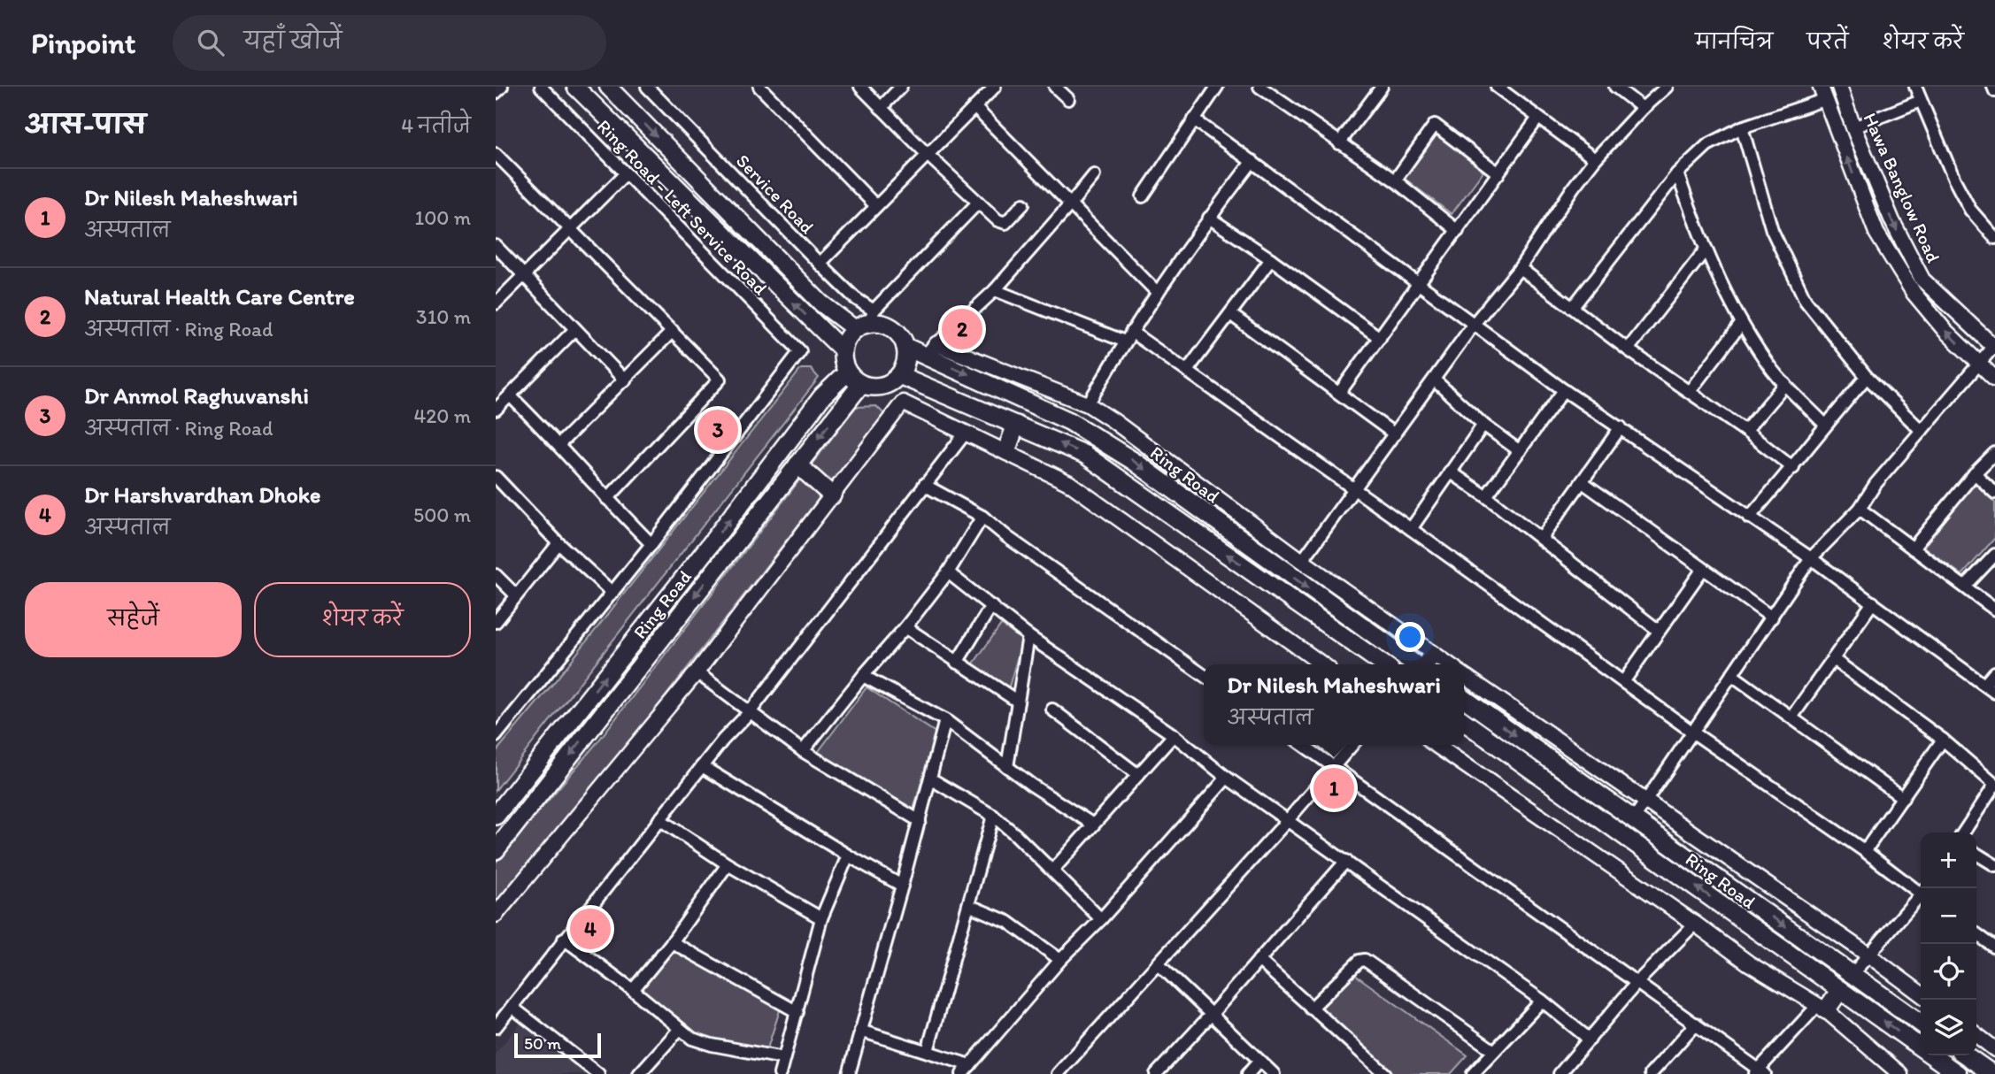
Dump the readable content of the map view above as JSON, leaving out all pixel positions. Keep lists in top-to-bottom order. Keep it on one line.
{"streets":{"highway":["Ring Road"],"street":["Hawa Banglow Road","Service Road","Ring Road - Left Service Road"]},"crossings":[["Service Road","Ring Road"]],"scale_bar":"50 m","page":{"header":"Pinpoint","search":"यहाँ खोजें","nav":["मानचित्र","परतें","शेयर करें"],"heading":["आस-पास","4 नतीजे"],"list":[{"mark":"1","name":"Dr Nilesh Maheshwari","note":"अस्पताल","value":"100 m"},{"mark":"2","name":"Natural Health Care Centre","note":"अस्पताल · Ring Road","value":"310 m"},{"mark":"3","name":"Dr Anmol Raghuvanshi","note":"अस्पताल · Ring Road","value":"420 m"},{"mark":"4","name":"Dr Harshvardhan Dhoke","note":"अस्पताल","value":"500 m"}],"pins":["2","3","1","4"],"buttons":["सहेजें","शेयर करें"],"popup":["Dr Nilesh Maheshwari","अस्पताल"],"map_buttons":["+","−"],"scale":"50 m"}}
